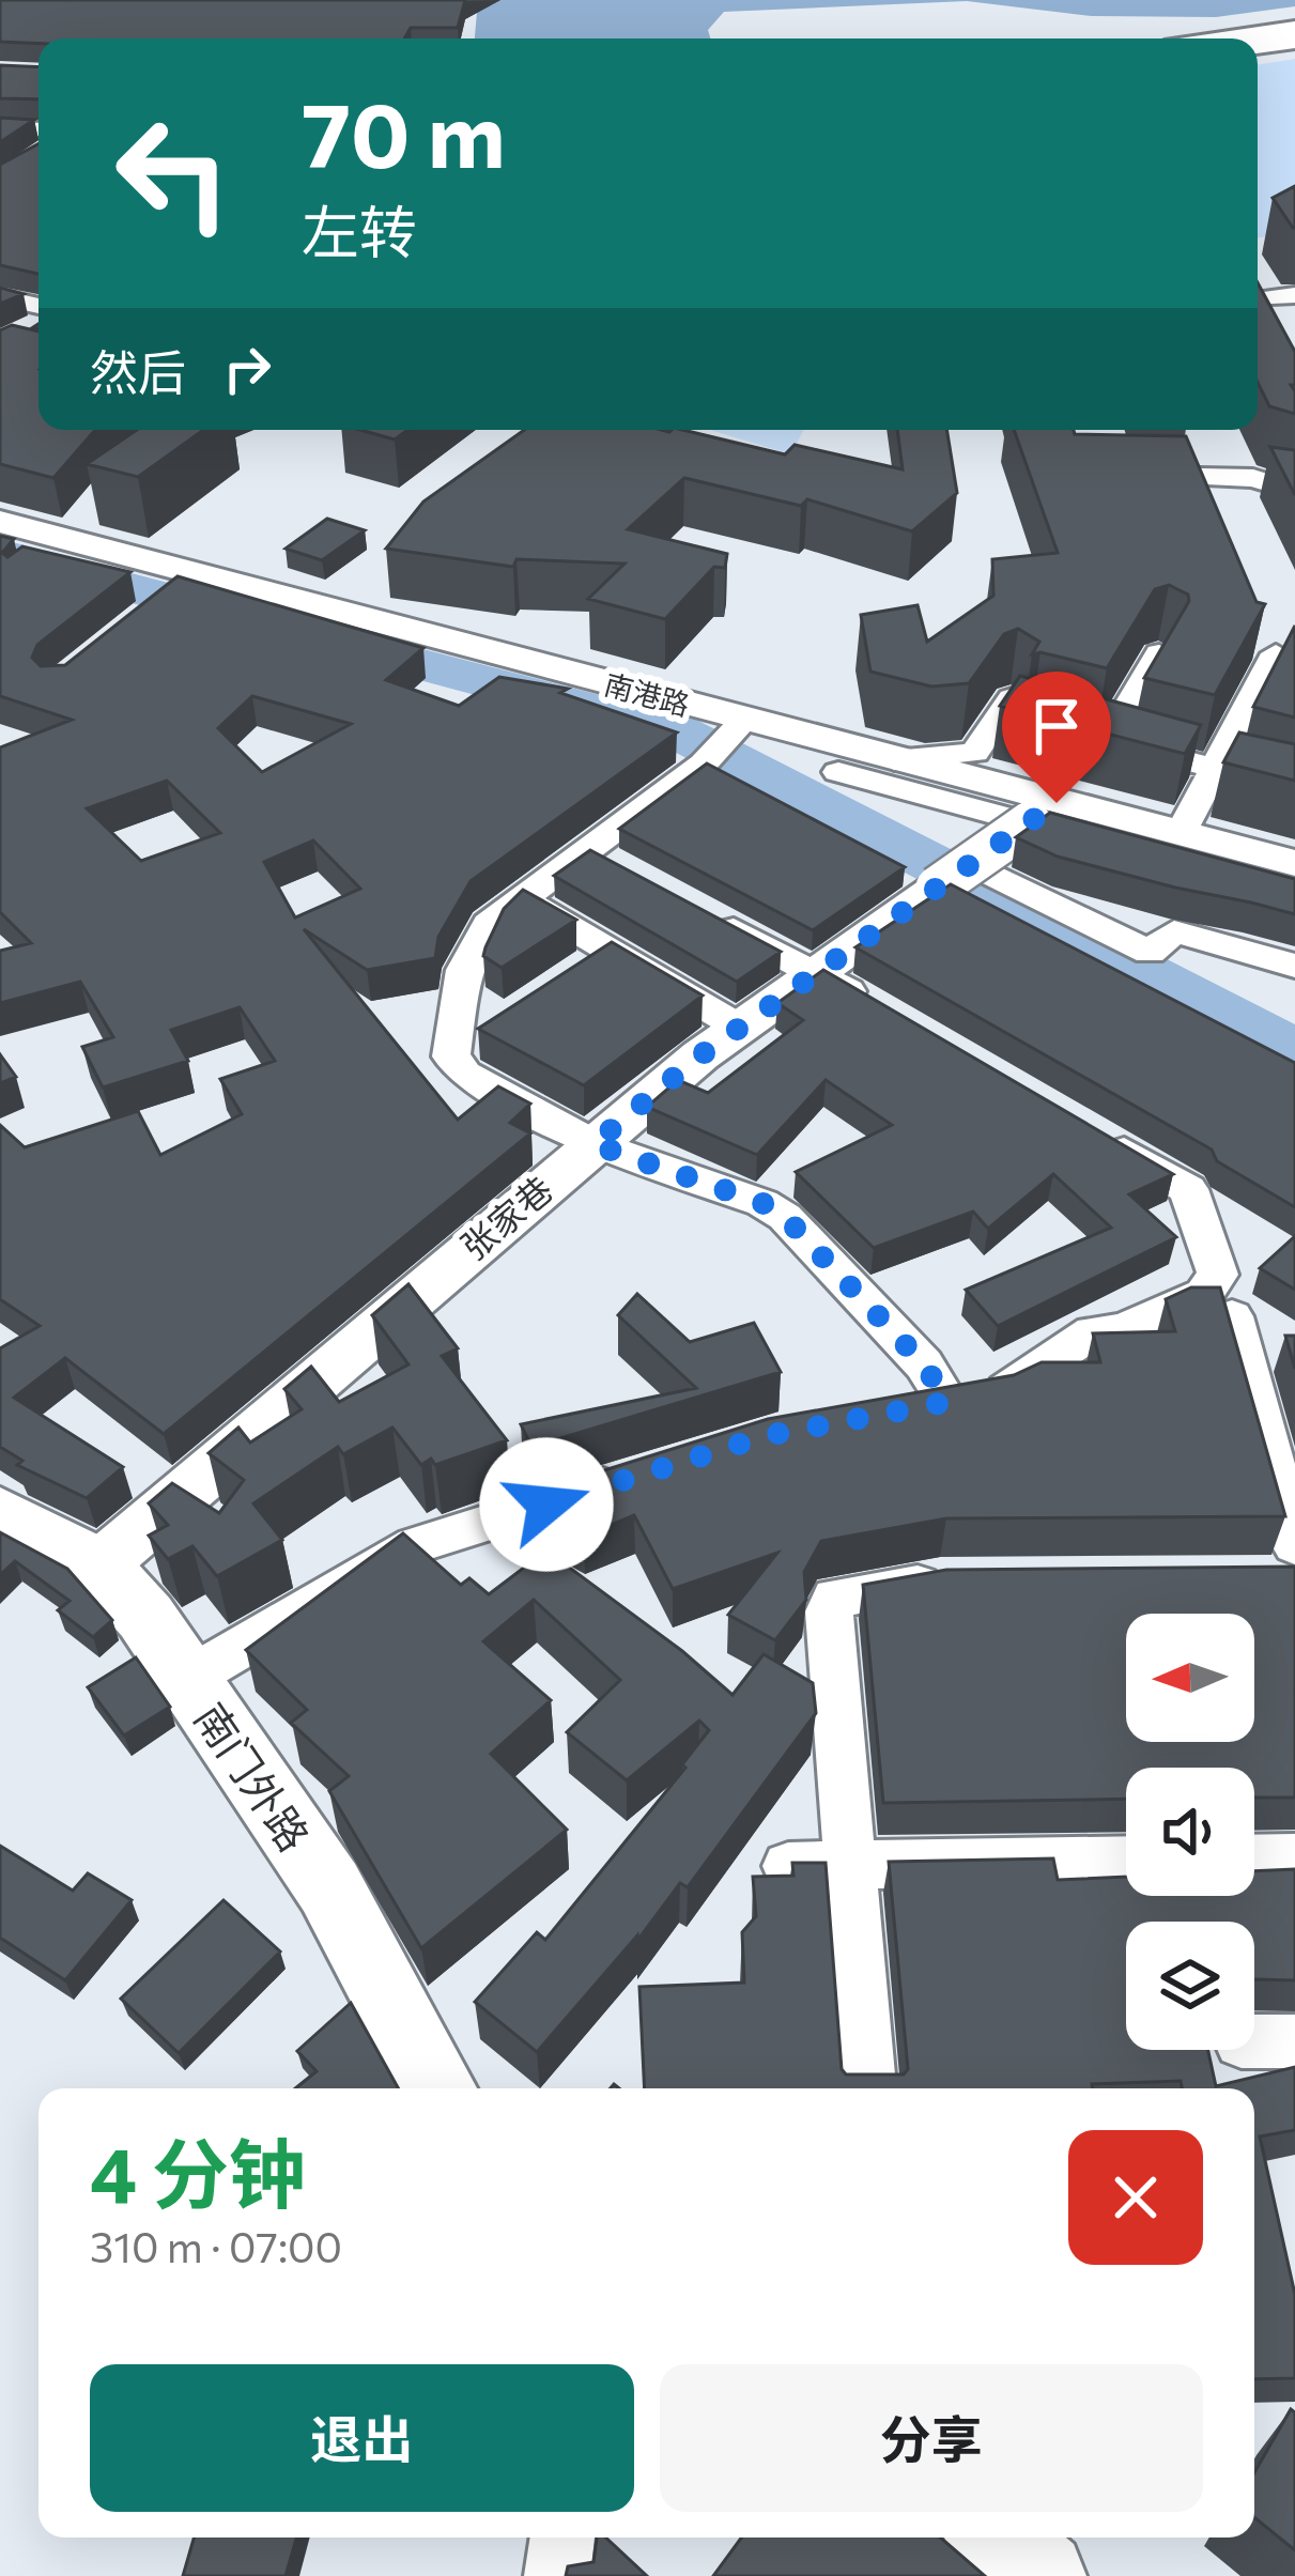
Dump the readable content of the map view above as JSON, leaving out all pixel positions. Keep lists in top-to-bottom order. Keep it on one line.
{"streets":{"main road":["南门外路"],"street":["南港路","张家巷"]},"crossings":[["南港路","张家巷"],["张家巷","南门外路"]],"north":"left","page":{"turn":["70 m","左转"],"then":"然后","heading":["4 分钟","310 m · 07:00"],"buttons":["退出","分享"]}}
